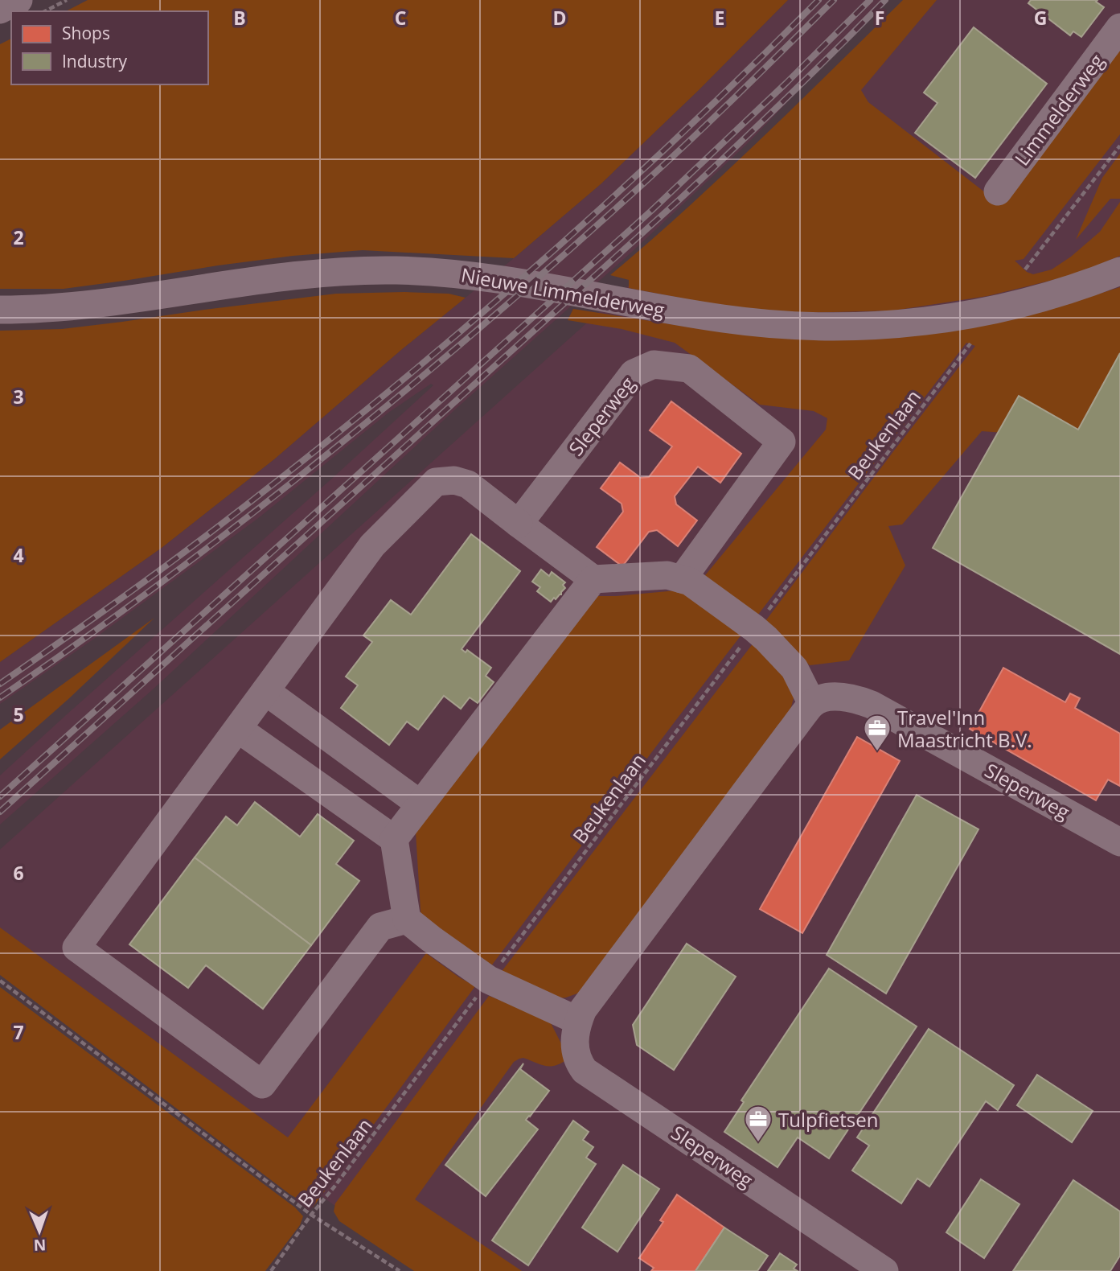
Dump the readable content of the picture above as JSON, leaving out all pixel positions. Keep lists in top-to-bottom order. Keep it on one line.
{"streets":{"street":["Limmelderweg","Nieuwe Limmelderweg","Sleperweg"],"path":["Beukenlaan"]},"places":{"office":["Travel'Inn Maastricht B.V.","Tulpfietsen"]},"legend":["Shops","Industry"],"north":"bottom","grid":{"columns":["B","C","D","E","F","G"],"rows":["2","3","4","5","6","7"]}}
